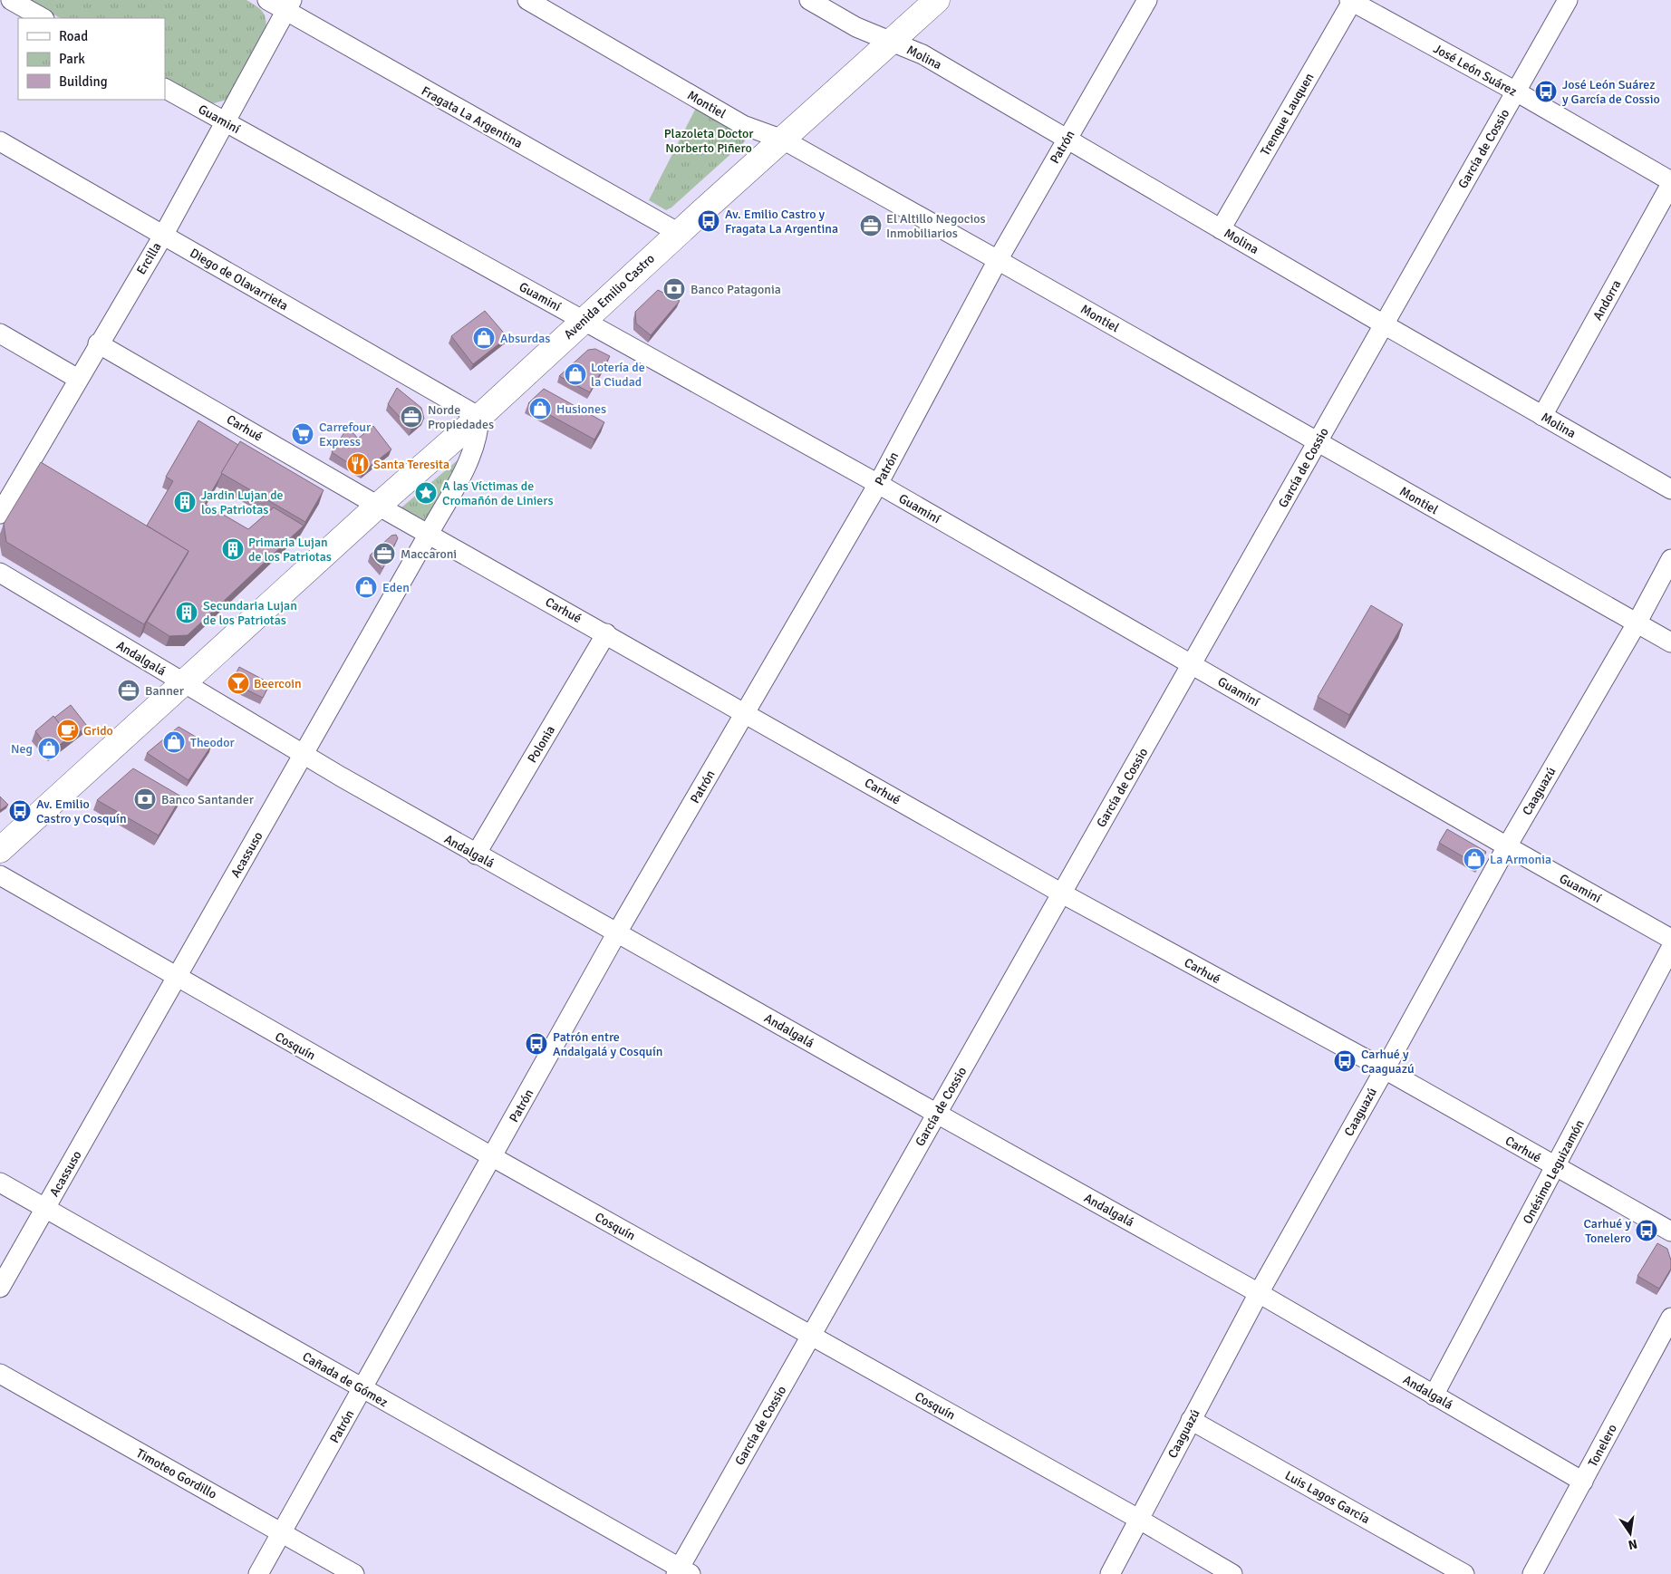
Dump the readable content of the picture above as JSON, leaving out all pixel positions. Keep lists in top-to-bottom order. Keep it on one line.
{"streets":{"main road":["Avenida Emilio Castro"],"street":["Molina","José León Suárez","Montiel","Trenque Lauquen","Fragata La Argentina","Guaminí","Patrón","García de Cossio","Ercilla","Diego de Olavarrieta","Andorra","Carhué","Andalgalá","Polonia","Caaguazú","Acassuso","Cosquín","Onésimo Leguizamón","Cañada de Gómez","Tonelero","Timoteo Gordillo","Luis Lagos García"]},"crossings":[["Molina","Trenque Lauquen"],["Molina","Patrón"],["Molina","García de Cossio"],["Molina","Avenida Emilio Castro"],["Molina","Andorra"],["José León Suárez","Trenque Lauquen"],["José León Suárez","García de Cossio"],["José León Suárez","Andorra"],["Montiel","Patrón"],["Montiel","García de Cossio"],["Montiel","Avenida Emilio Castro"],["Montiel","Caaguazú"],["Fragata La Argentina","Ercilla"],["Fragata La Argentina","Avenida Emilio Castro"],["Guaminí","Patrón"],["Guaminí","García de Cossio"],["Guaminí","Ercilla"],["Guaminí","Avenida Emilio Castro"],["Guaminí","Caaguazú"],["Patrón","Carhué"],["Patrón","Andalgalá"],["Patrón","Cosquín"],["Patrón","Cañada de Gómez"],["Patrón","Timoteo Gordillo"],["García de Cossio","Carhué"],["García de Cossio","Andalgalá"],["García de Cossio","Cosquín"],["García de Cossio","Cañada de Gómez"],["Ercilla","Diego de Olavarrieta"],["Ercilla","Carhué"],["Diego de Olavarrieta","Avenida Emilio Castro"],["Diego de Olavarrieta","Acassuso"],["Avenida Emilio Castro","Carhué"],["Avenida Emilio Castro","Andalgalá"],["Avenida Emilio Castro","Acassuso"],["Carhué","Polonia"],["Carhué","Caaguazú"],["Carhué","Acassuso"],["Carhué","Onésimo Leguizamón"],["Andalgalá","Polonia"],["Andalgalá","Caaguazú"],["Andalgalá","Acassuso"],["Andalgalá","Onésimo Leguizamón"],["Andalgalá","Tonelero"],["Caaguazú","Cosquín"],["Caaguazú","Luis Lagos García"],["Acassuso","Cosquín"],["Acassuso","Cañada de Gómez"]],"parks":["Plazoleta Doctor Norberto Piñero"],"places":{"bus stop":["José León Suárez y García de Cossio","Av. Emilio Castro y Fragata La Argentina","Av. Emilio Castro y Cosquín","Patrón entre Andalgalá y Cosquín","Carhué y Caaguazú","Carhué y Tonelero"],"office":["El Altillo Negocios Inmobiliarios","Norde Propiedades","Maccaroni","Banner"],"bank":["Banco Patagonia","Banco Santander"],"shop":["Absurdas","Lotería de la Ciudad","Husiones","Eden","Theodor","Neg","La Armonia"],"supermarket":["Carrefour Express"],"restaurant":["Santa Teresita"],"place":["A las Víctimas de Cromañón de Liniers"],"building":["Jardin Lujan de los Patriotas","Primaria Lujan de los Patriotas","Secundaria Lujan de los Patriotas"],"bar":["Beercoin"],"cafe":["Grido"]},"legend":["Road","Park","Building"],"north":"bottom"}
